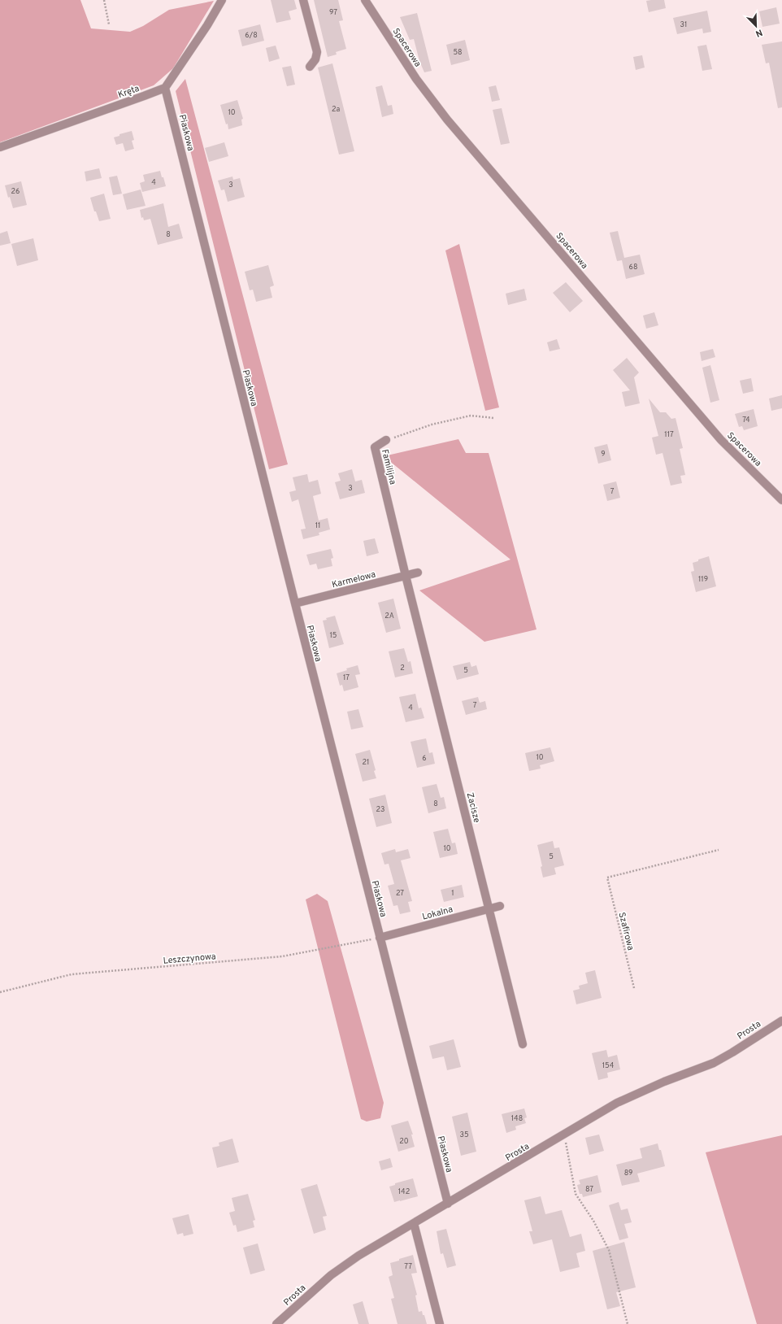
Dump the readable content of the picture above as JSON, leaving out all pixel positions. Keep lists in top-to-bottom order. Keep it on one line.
{"streets":{"street":["Spacerowa","Kręta","Piaskowa","Familijna","Karmelowa","Zacisze","Lokalna","Prosta"],"path":["Szafirowa","Leszczynowa"]},"crossings":[["Kręta","Piaskowa"],["Piaskowa","Karmelowa"],["Piaskowa","Lokalna"],["Piaskowa","Leszczynowa"],["Piaskowa","Prosta"],["Familijna","Karmelowa"],["Familijna","Zacisze"],["Karmelowa","Zacisze"],["Zacisze","Lokalna"],["Lokalna","Leszczynowa"]],"house_numbers":["97","31","6/8","58","2a","10","4","3","26","8","68","74","117","9","3","7","11","119","2A","15","2","5","17","7","4","10","6","21","8","23","10","5","27","1","154","148","35","20","89","87","142","77"],"north":"bottom right"}
